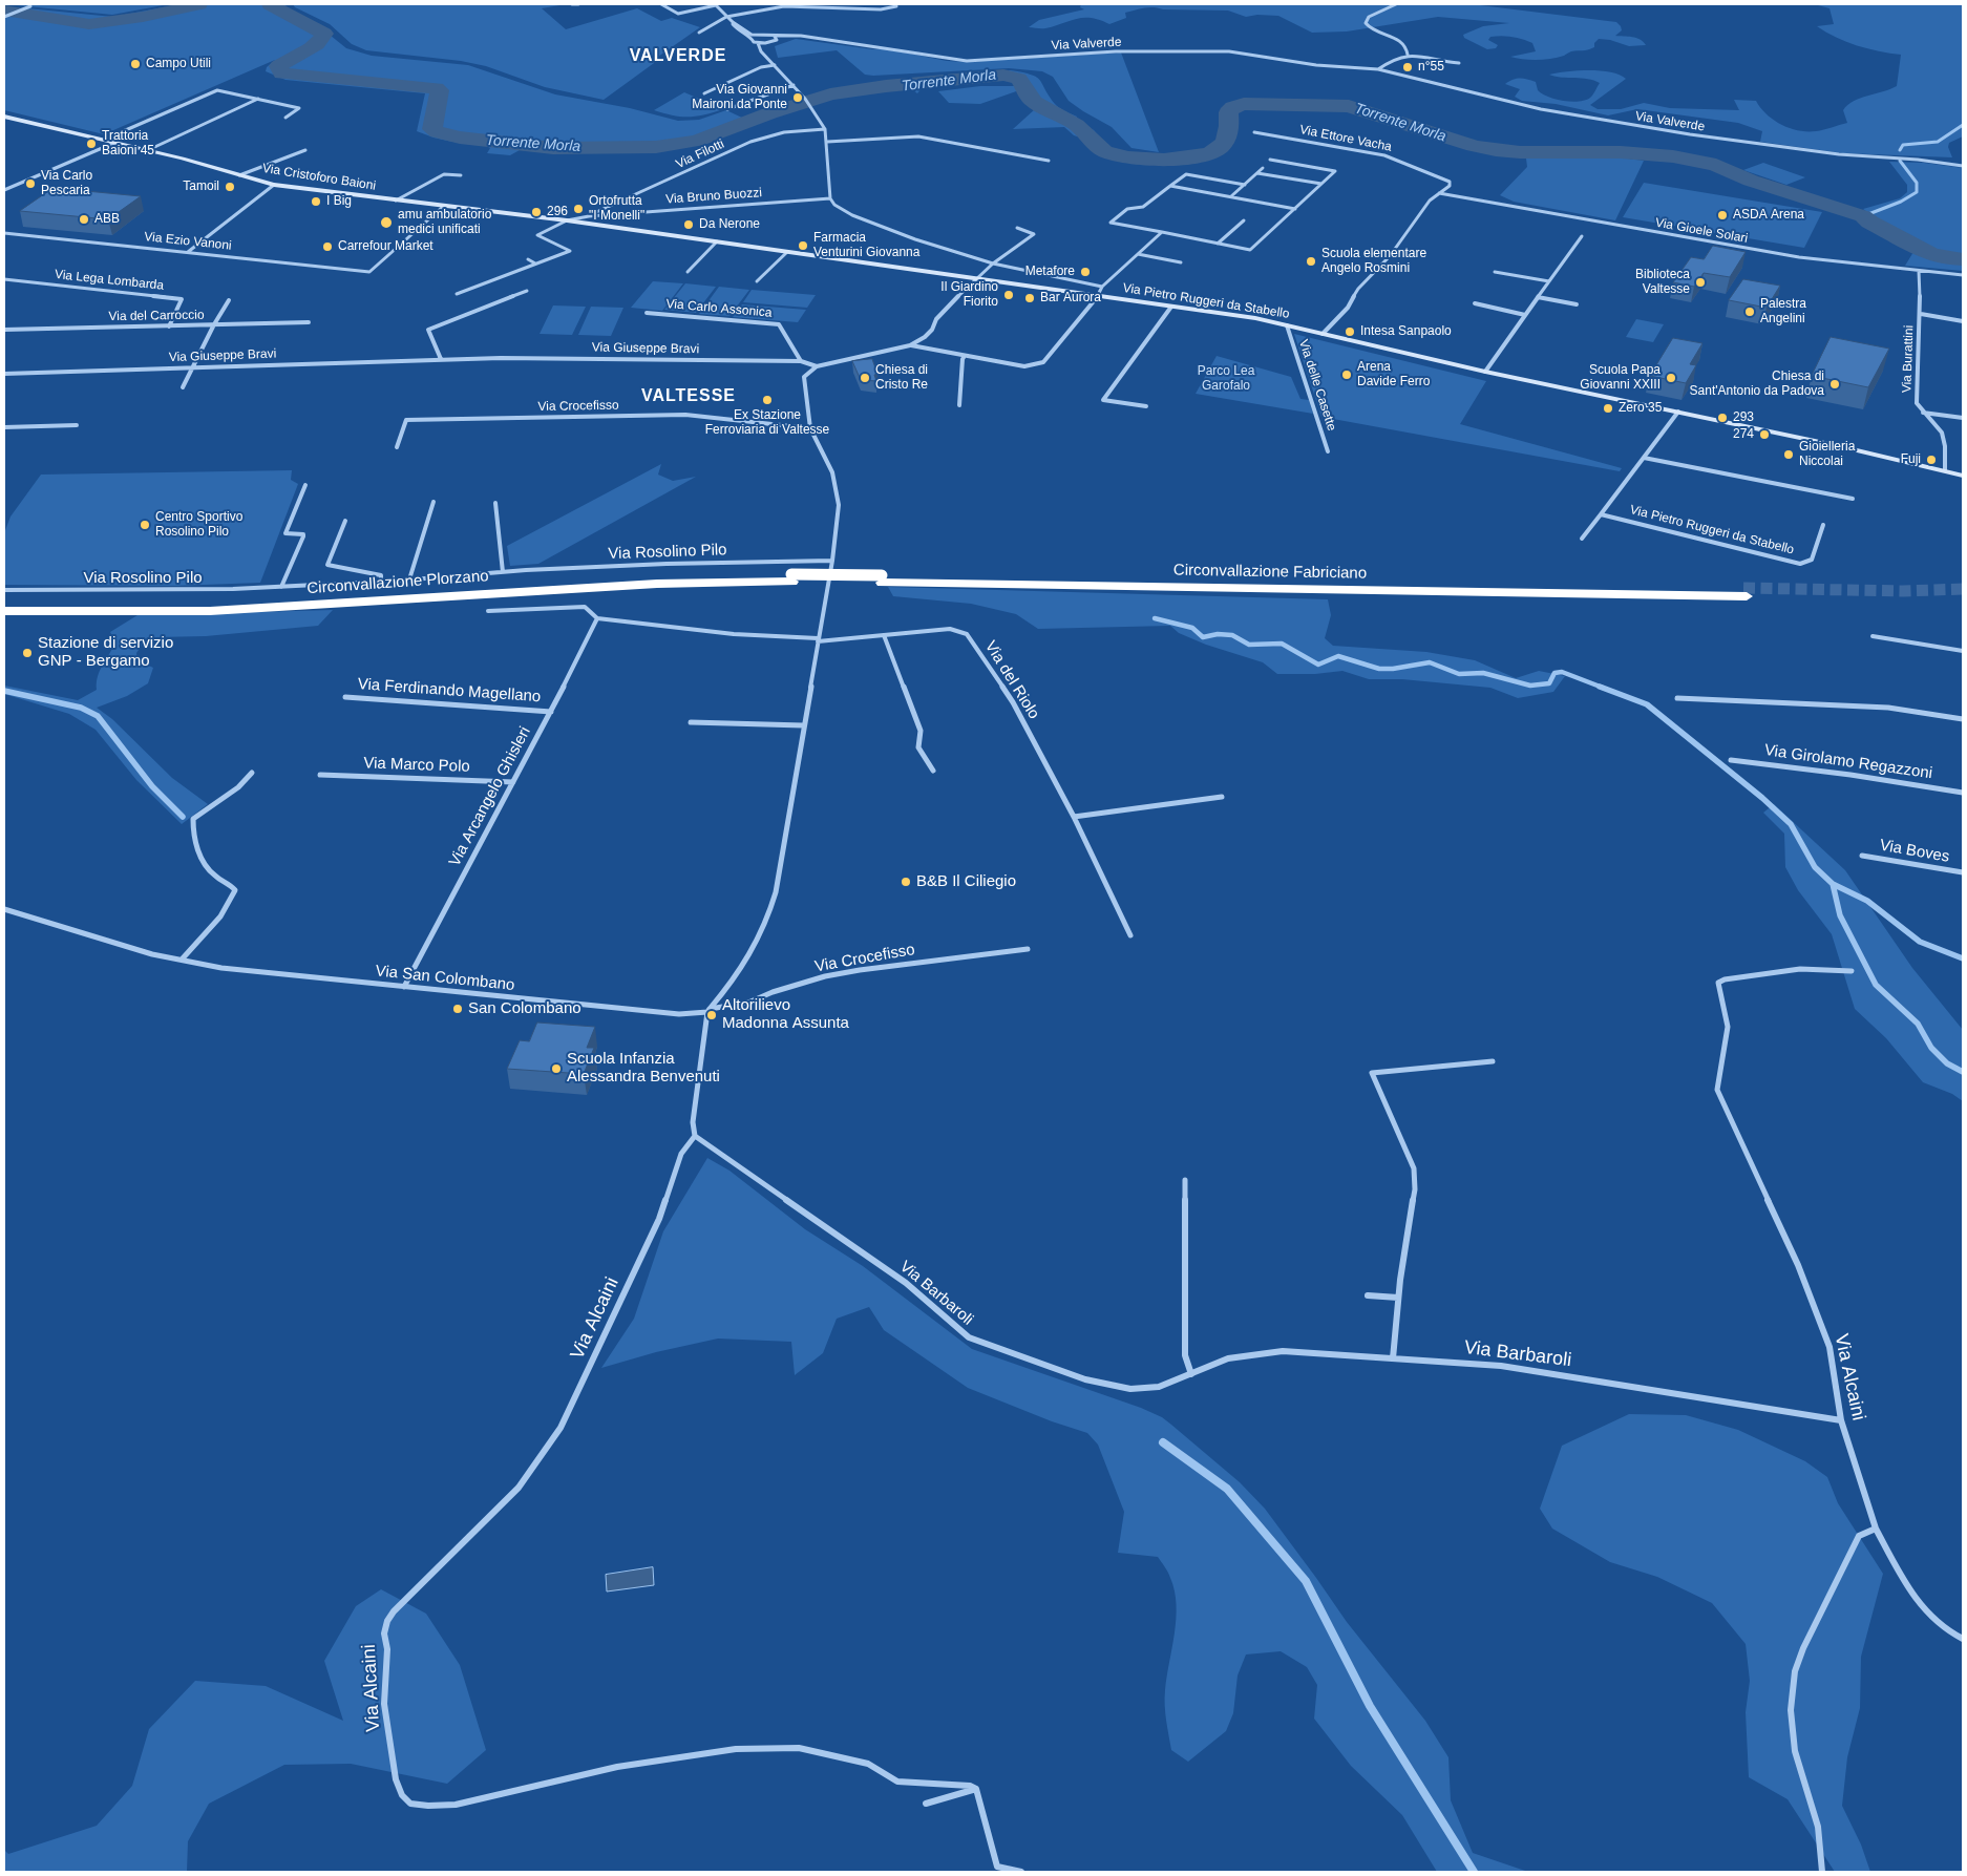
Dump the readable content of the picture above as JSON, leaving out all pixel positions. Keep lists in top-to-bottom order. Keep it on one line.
{"streets":{"highway":["Circonvallazione Fabriciano","Circonvallazione Plorzano"],"street":["Via Valverde","Via Ettore Vacha","Via Filotti","Via Cristoforo Baioni","Via Bruno Buozzi","Via Gioele Solari","Via Ezio Vanoni","Via Lega Lombarda","Via Pietro Ruggeri da Stabello","Via Carlo Assonica","Via del Carroccio","Via Giuseppe Bravi","Via Burattini","Via delle Casette","Via Crocefisso","Via Rosolino Pilo","Via del Riolo","Via Ferdinando Magellano","Via Girolamo Regazzoni","Via Marco Polo","Via Arcangelo Ghisleri","Via Boves","Via San Colombano","Via Barbaroli","Via Alcaini"]},"crossings":[["Via Ettore Vacha","Via Gioele Solari"],["Via Filotti","Via Bruno Buozzi"],["Via Cristoforo Baioni","Via Bruno Buozzi"],["Via Cristoforo Baioni","Via Ezio Vanoni"],["Via Cristoforo Baioni","Via Pietro Ruggeri da Stabello"],["Via Bruno Buozzi","Via Pietro Ruggeri da Stabello"],["Via Gioele Solari","Via Burattini"],["Via Lega Lombarda","Via del Carroccio"],["Via Pietro Ruggeri da Stabello","Via Burattini"],["Via Pietro Ruggeri da Stabello","Via delle Casette"],["Via Carlo Assonica","Via Giuseppe Bravi"],["Via Crocefisso","Via San Colombano"],["Circonvallazione Fabriciano","Circonvallazione Plorzano"],["Via Ferdinando Magellano","Via Arcangelo Ghisleri"],["Via Marco Polo","Via Arcangelo Ghisleri"],["Via Arcangelo Ghisleri","Via San Colombano"],["Via Barbaroli","Via Alcaini"]],"districts":["VALVERDE","VALTESSE"],"water":["Torrente Morla"],"parks":["Parco Lea Garofalo"],"places":["Campo Utili","n°55","Via Giovanni Maironi da Ponte","Trattoria Baioni 45","Via Carlo Pescaria","Tamoil","I Big","Ortofrutta \"I Monelli\"","296","ASDA Arena","ABB","amu ambulatorio medici unificati","Da Nerone","Farmacia Venturini Giovanna","Carrefour Market","Scuola elementare Angelo Rosmini","Metafore","Biblioteca Valtesse","Il Giardino Fiorito","Bar Aurora","Palestra Angelini","Intesa Sanpaolo","Arena Davide Ferro","Chiesa di Cristo Re","Scuola Papa Giovanni XXIII","Chiesa di Sant'Antonio da Padova","Ex Stazione Ferroviaria di Valtesse","Zero 35","293","274","Gioielleria Niccolai","Fuji","Centro Sportivo Rosolino Pilo","Stazione di servizio GNP - Bergamo","B&B Il Ciliegio","San Colombano","Altorilievo Madonna Assunta","Scuola Infanzia Alessandra Benvenuti"]}
